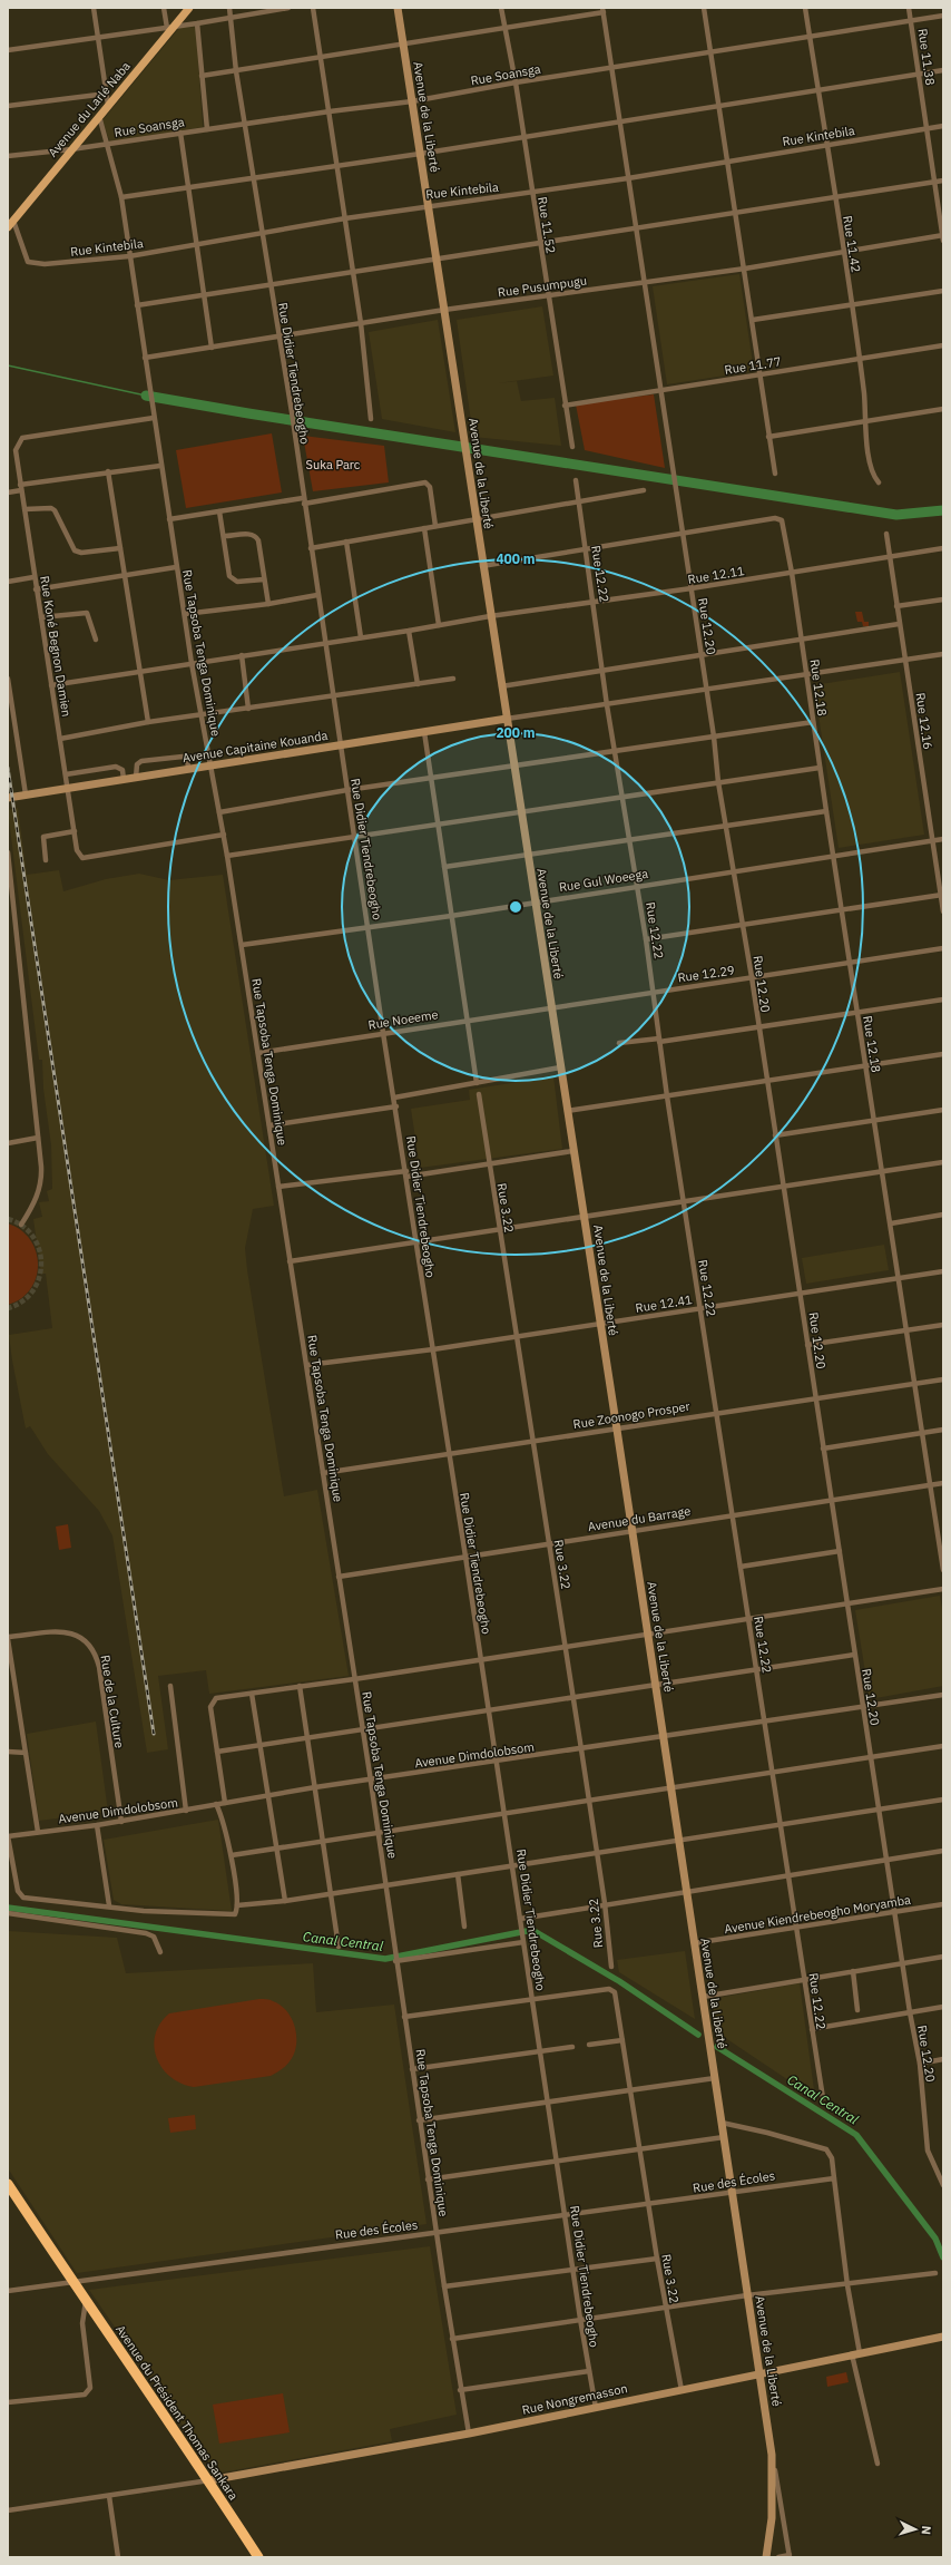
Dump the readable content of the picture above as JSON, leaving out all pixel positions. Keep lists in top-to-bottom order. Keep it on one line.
{"streets":{"highway":["Avenue du Président Thomas Sankara"],"main road":["Avenue du Larlé Naba","Avenue de la Liberté","Avenue Capitaine Kouanda","Rue Nongremasson"],"street":["Rue 11.38","Rue Soansga","Rue Kintebila","Rue 11.52","Rue 11.42","Rue Pusumpugu","Rue 11.77","Rue Didier Tiendrebeogho","Rue 12.22","Rue 12.11","Rue 12.20","Rue Koné Begnon Damien","Rue Tapsoba Tenga Dominique","Rue 12.18","Rue 12.16","Rue Gul Woeega","Rue 12.29","Rue Noeeme","Rue 3.22","Rue 12.41","Rue Zoonogo Prosper","Avenue du Barrage","Rue de la Culture","Avenue Dimdolobsom","Avenue Kiendrebeogho Moryamba","Rue des Écoles"]},"crossings":[["Rue 11.38","Rue Soansga"],["Rue 11.38","Rue Kintebila"],["Rue 11.38","Rue Pusumpugu"],["Rue Soansga","Avenue du Larlé Naba"],["Rue Soansga","Avenue de la Liberté"],["Rue Soansga","Rue 11.52"],["Rue Soansga","Rue 11.42"],["Rue Soansga","Rue Didier Tiendrebeogho"],["Rue Soansga","Rue 12.20"],["Rue Soansga","Rue Tapsoba Tenga Dominique"],["Avenue du Larlé Naba","Rue Kintebila"],["Avenue du Larlé Naba","Rue Tapsoba Tenga Dominique"],["Avenue de la Liberté","Rue Kintebila"],["Avenue de la Liberté","Rue Pusumpugu"],["Avenue de la Liberté","Rue 12.11"],["Avenue de la Liberté","Avenue Capitaine Kouanda"],["Avenue de la Liberté","Rue Gul Woeega"],["Avenue de la Liberté","Rue 12.29"],["Avenue de la Liberté","Rue Noeeme"],["Avenue de la Liberté","Rue 12.41"],["Avenue de la Liberté","Rue Zoonogo Prosper"],["Avenue de la Liberté","Avenue du Barrage"],["Avenue de la Liberté","Avenue Dimdolobsom"],["Avenue de la Liberté","Avenue Kiendrebeogho Moryamba"],["Avenue de la Liberté","Rue des Écoles"],["Avenue de la Liberté","Rue Nongremasson"],["Rue Kintebila","Rue 11.52"],["Rue Kintebila","Rue 11.42"],["Rue Kintebila","Rue Didier Tiendrebeogho"],["Rue Kintebila","Rue 12.20"],["Rue Kintebila","Rue Tapsoba Tenga Dominique"],["Rue 11.52","Rue Pusumpugu"],["Rue 11.52","Rue 11.77"],["Rue 11.42","Rue Pusumpugu"],["Rue 11.42","Rue 11.77"],["Rue Pusumpugu","Rue Didier Tiendrebeogho"],["Rue Pusumpugu","Rue 12.20"],["Rue Pusumpugu","Rue Tapsoba Tenga Dominique"],["Rue 11.77","Rue 12.20"],["Rue Didier Tiendrebeogho","Rue 12.11"],["Rue Didier Tiendrebeogho","Avenue Capitaine Kouanda"],["Rue Didier Tiendrebeogho","Rue Gul Woeega"],["Rue Didier Tiendrebeogho","Rue Noeeme"],["Rue Didier Tiendrebeogho","Rue 3.22"],["Rue Didier Tiendrebeogho","Rue 12.41"],["Rue Didier Tiendrebeogho","Rue Zoonogo Prosper"],["Rue Didier Tiendrebeogho","Avenue du Barrage"],["Rue Didier Tiendrebeogho","Avenue Dimdolobsom"],["Rue Didier Tiendrebeogho","Rue des Écoles"],["Rue Didier Tiendrebeogho","Rue Nongremasson"],["Rue 12.22","Rue 12.11"],["Rue 12.22","Rue Gul Woeega"],["Rue 12.22","Rue 12.29"],["Rue 12.22","Rue 12.41"],["Rue 12.22","Rue Zoonogo Prosper"],["Rue 12.22","Avenue du Barrage"],["Rue 12.22","Avenue Dimdolobsom"],["Rue 12.22","Avenue Kiendrebeogho Moryamba"],["Rue 12.11","Rue 12.20"],["Rue 12.11","Rue Koné Begnon Damien"],["Rue 12.11","Rue Tapsoba Tenga Dominique"],["Rue 12.11","Rue 12.18"],["Rue 12.11","Rue 12.16"],["Rue 12.20","Rue 12.18"],["Rue 12.20","Rue Gul Woeega"],["Rue 12.20","Rue 12.29"],["Rue 12.20","Rue 12.41"],["Rue 12.20","Rue Zoonogo Prosper"],["Rue 12.20","Avenue du Barrage"],["Rue 12.20","Avenue Dimdolobsom"],["Rue 12.20","Avenue Kiendrebeogho Moryamba"],["Rue Koné Begnon Damien","Rue Tapsoba Tenga Dominique"],["Rue Koné Begnon Damien","Avenue Capitaine Kouanda"],["Rue Tapsoba Tenga Dominique","Avenue Capitaine Kouanda"],["Rue Tapsoba Tenga Dominique","Rue Gul Woeega"],["Rue Tapsoba Tenga Dominique","Rue Noeeme"],["Rue Tapsoba Tenga Dominique","Rue 12.41"],["Rue Tapsoba Tenga Dominique","Rue Zoonogo Prosper"],["Rue Tapsoba Tenga Dominique","Avenue du Barrage"],["Rue Tapsoba Tenga Dominique","Avenue Dimdolobsom"],["Rue Tapsoba Tenga Dominique","Rue des Écoles"],["Rue Tapsoba Tenga Dominique","Rue Nongremasson"],["Rue 12.18","Rue Gul Woeega"],["Rue 12.18","Rue 12.29"],["Rue 12.18","Rue 12.41"],["Rue 12.18","Rue Zoonogo Prosper"],["Rue 12.18","Avenue du Barrage"],["Rue 12.16","Rue Gul Woeega"],["Rue 12.29","Rue Noeeme"],["Rue 3.22","Rue 12.41"],["Rue 3.22","Rue Zoonogo Prosper"],["Rue 3.22","Avenue du Barrage"],["Rue 3.22","Avenue Dimdolobsom"],["Rue 3.22","Rue des Écoles"],["Rue 3.22","Rue Nongremasson"],["Rue de la Culture","Avenue Dimdolobsom"],["Rue des Écoles","Avenue du Président Thomas Sankara"],["Rue Nongremasson","Avenue du Président Thomas Sankara"]],"water":["Canal Central"],"parks":["Suka Parc"],"north":"right","rings":["400 m","200 m"]}
